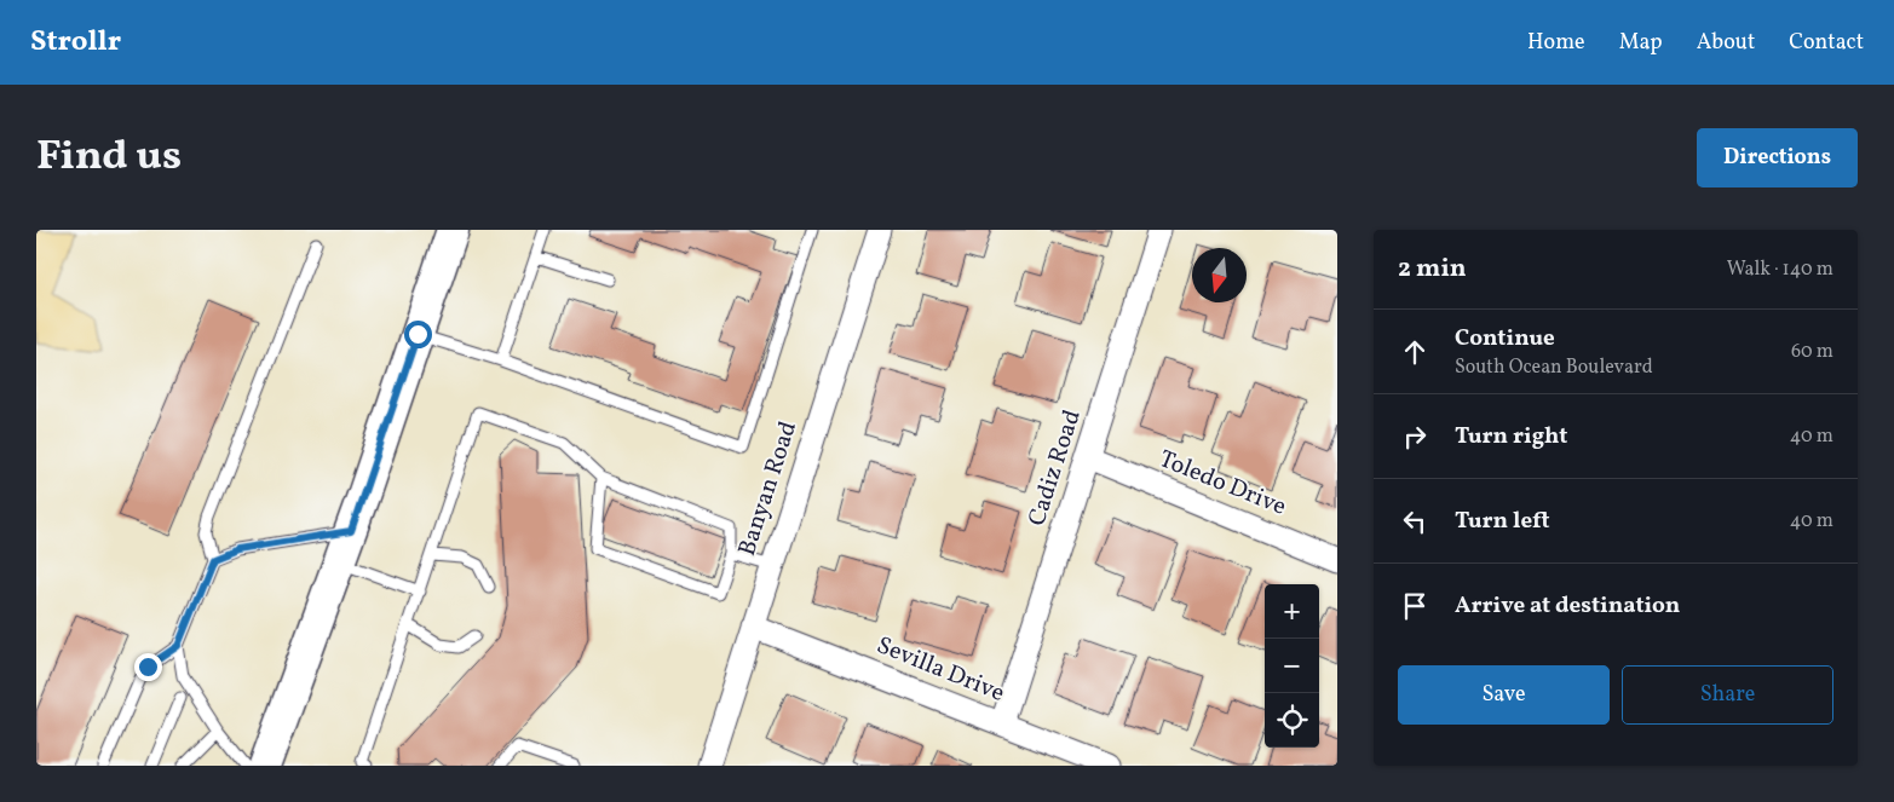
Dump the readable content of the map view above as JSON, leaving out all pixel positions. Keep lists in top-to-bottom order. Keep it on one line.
{"streets":{"street":["Cadiz Road","Toledo Drive","Banyan Road","Sevilla Drive"]},"crossings":[["Cadiz Road","Toledo Drive"],["Cadiz Road","Sevilla Drive"],["Banyan Road","Sevilla Drive"]],"north":"bottom","page":{"header":"Strollr","nav":["Home","Map","About","Contact"],"title":"Find us","buttons":["Directions",["Save","Share"]],"heading":["2 min","Walk · 140 m"],"list":[["Continue","South Ocean Boulevard","60 m"],["Turn right","40 m"],["Turn left","40 m"],"Arrive at destination"],"map_buttons":["+","−"]}}
